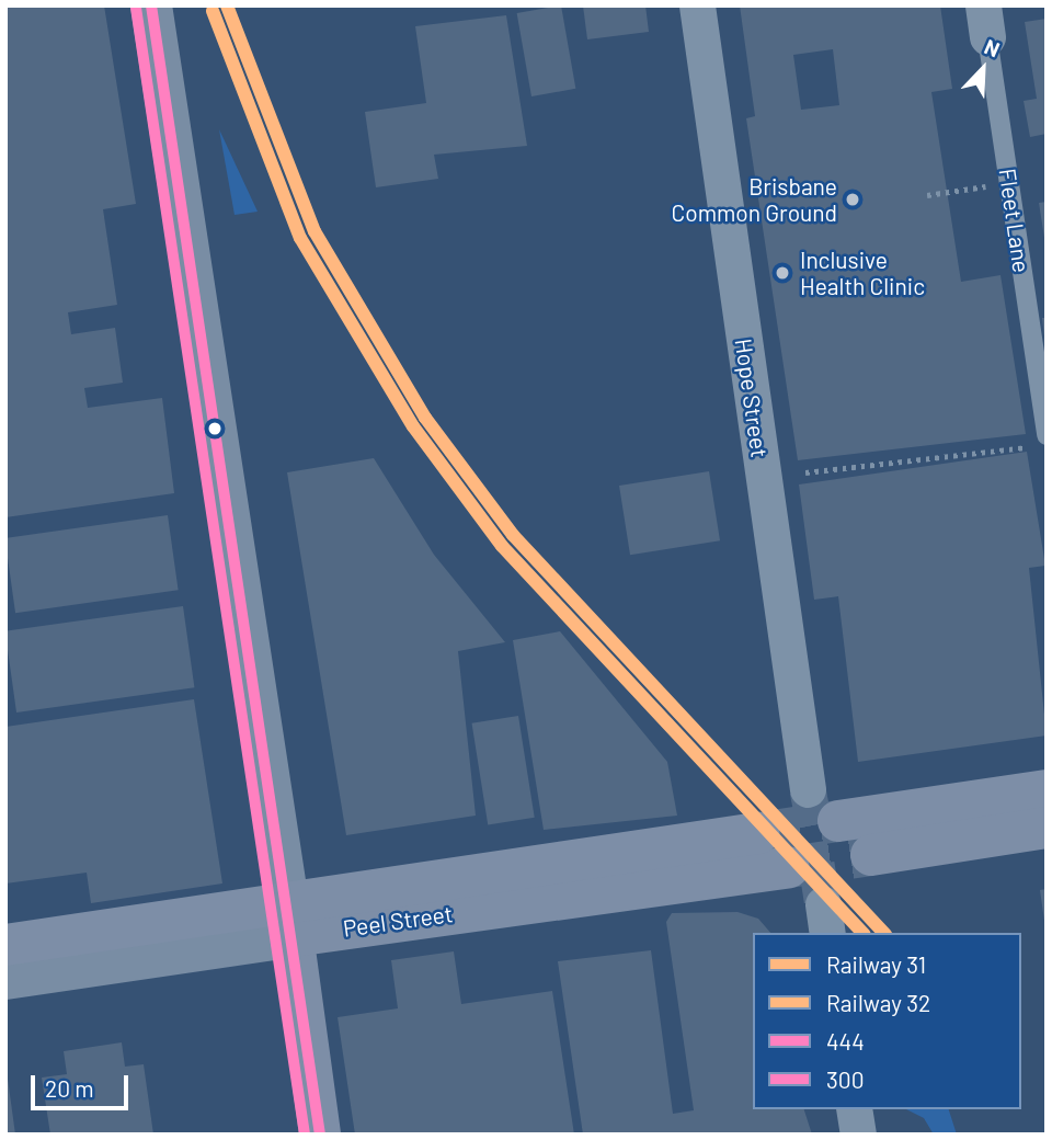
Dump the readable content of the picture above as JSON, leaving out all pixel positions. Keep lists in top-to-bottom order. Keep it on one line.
{"streets":{"main road":["Peel Street"],"street":["Hope Street"],"lane":["Fleet Lane"]},"places":["Brisbane Common Ground","Inclusive Health Clinic"],"lines":["rail line 31","transit line 444","transit line 300","rail line 32"],"legend":["Railway 31","Railway 32","444","300"],"scale_bar":"20 m","north":"top right"}
